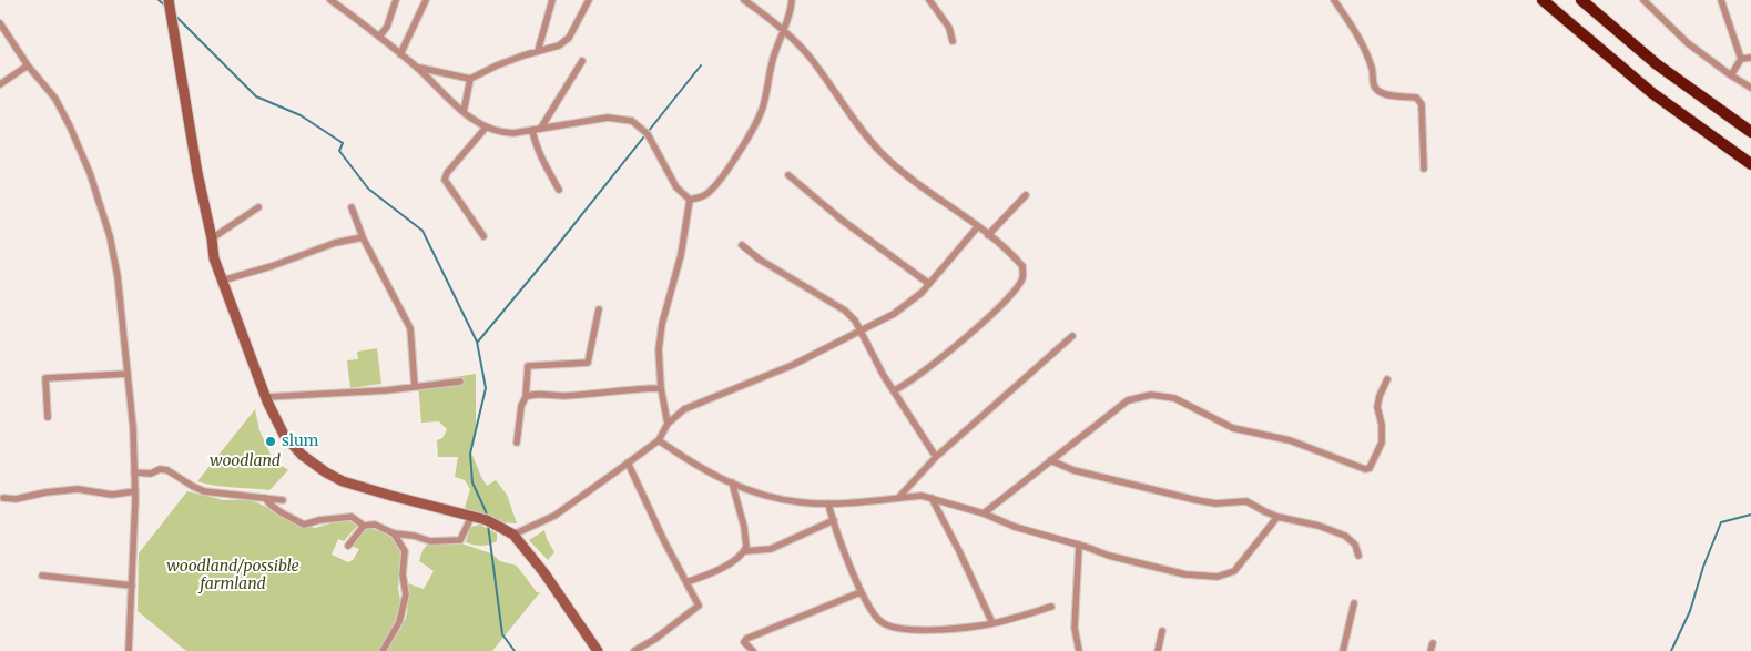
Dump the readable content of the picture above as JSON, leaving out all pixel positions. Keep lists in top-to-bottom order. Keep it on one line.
{"parks":["woodland","woodland/possible farmland"],"places":["slum"]}
